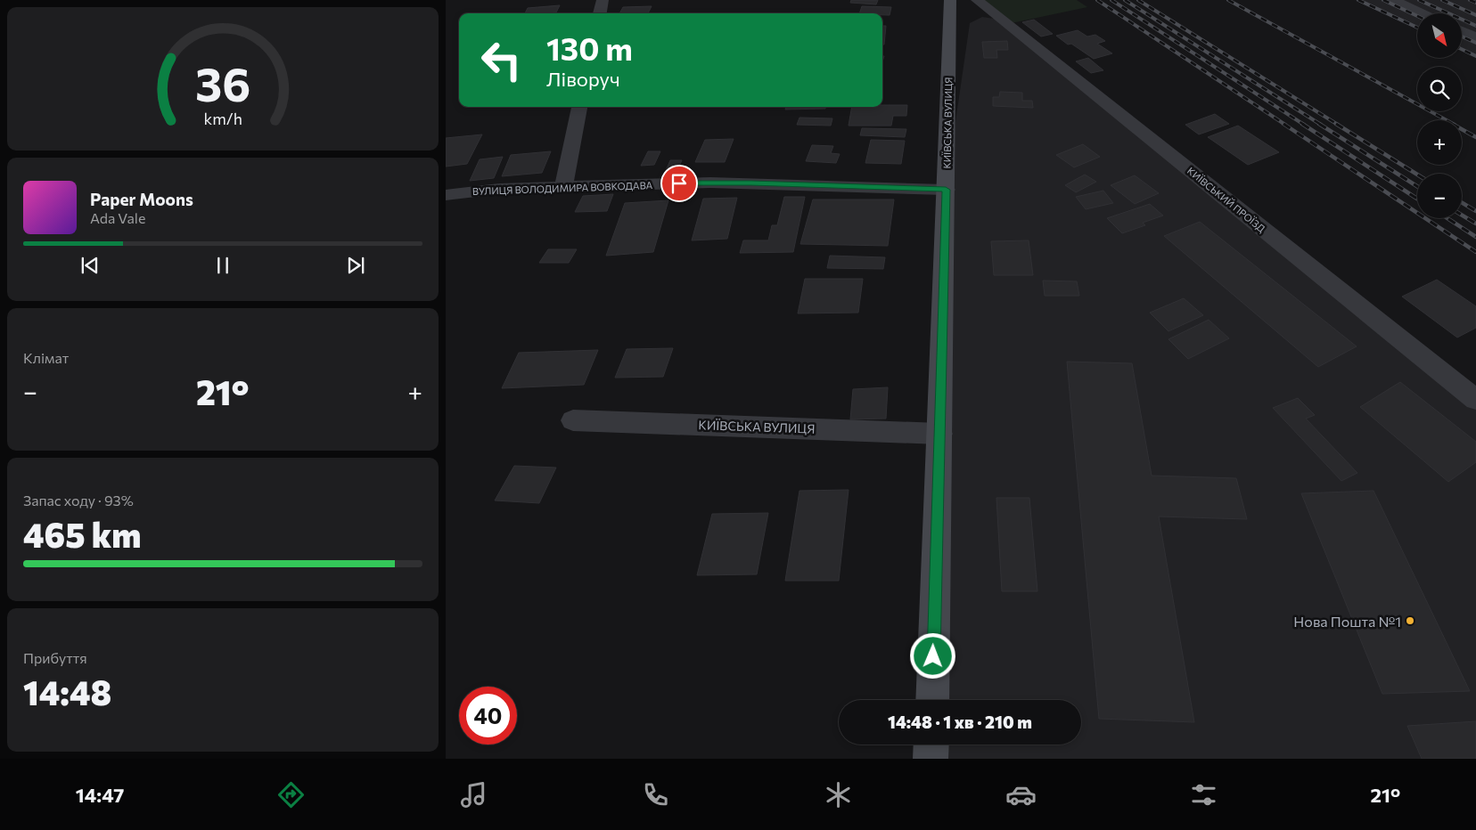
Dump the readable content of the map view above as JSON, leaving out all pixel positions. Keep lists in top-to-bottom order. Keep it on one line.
{"streets":{"street":["КИЇВСЬКА ВУЛИЦЯ","ВУЛИЦЯ ВОЛОДИМИРА ВОВКОДАВА","КИЇВСЬКИЙ ПРОЇЗД"]},"crossings":[["КИЇВСЬКА ВУЛИЦЯ","ВУЛИЦЯ ВОЛОДИМИРА ВОВКОДАВА"]],"places":["Нова Пошта №1"],"north":"bottom right","page":{"map_buttons":["+","−"],"turn":["130 m","Ліворуч"],"song":["Paper Moons","Ada Vale"],"tile":["Клімат",["Запас ходу · 93%","465 km"],["Прибуття","14:48"]],"heat":["−","21°","+"],"limit":"40","trip":"14:48 · 1 хв · 210 m","tabs":["14:47","21°"],"gauge":["36","km/h"]}}
